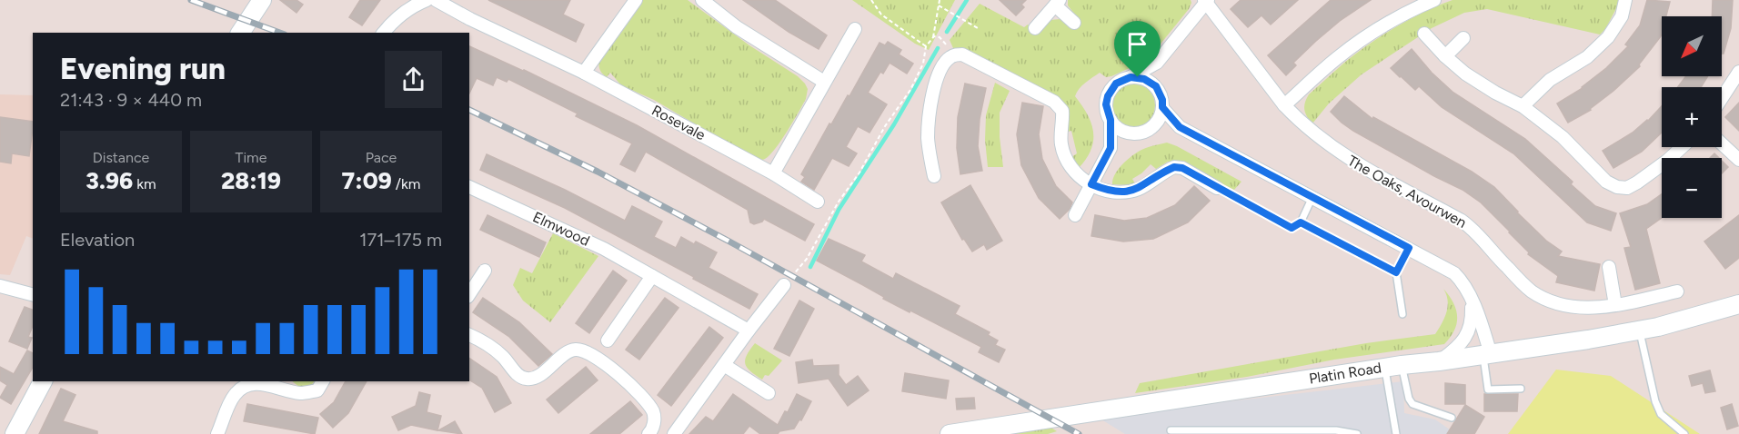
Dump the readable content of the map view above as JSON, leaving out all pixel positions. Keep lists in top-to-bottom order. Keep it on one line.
{"streets":{"main road":["Platin Road"],"street":["Rosevale","The Oaks, Avourwen","Elmwood"]},"north":"bottom left","page":{"map_buttons":["+","−"],"heading":["Evening run","21:43 · 9 × 440 m"],"stats":[["Distance","3.96 km"],["Time","28:19"],["Pace","7:09 /km"]],"chart":["Elevation","171–175 m"]}}
